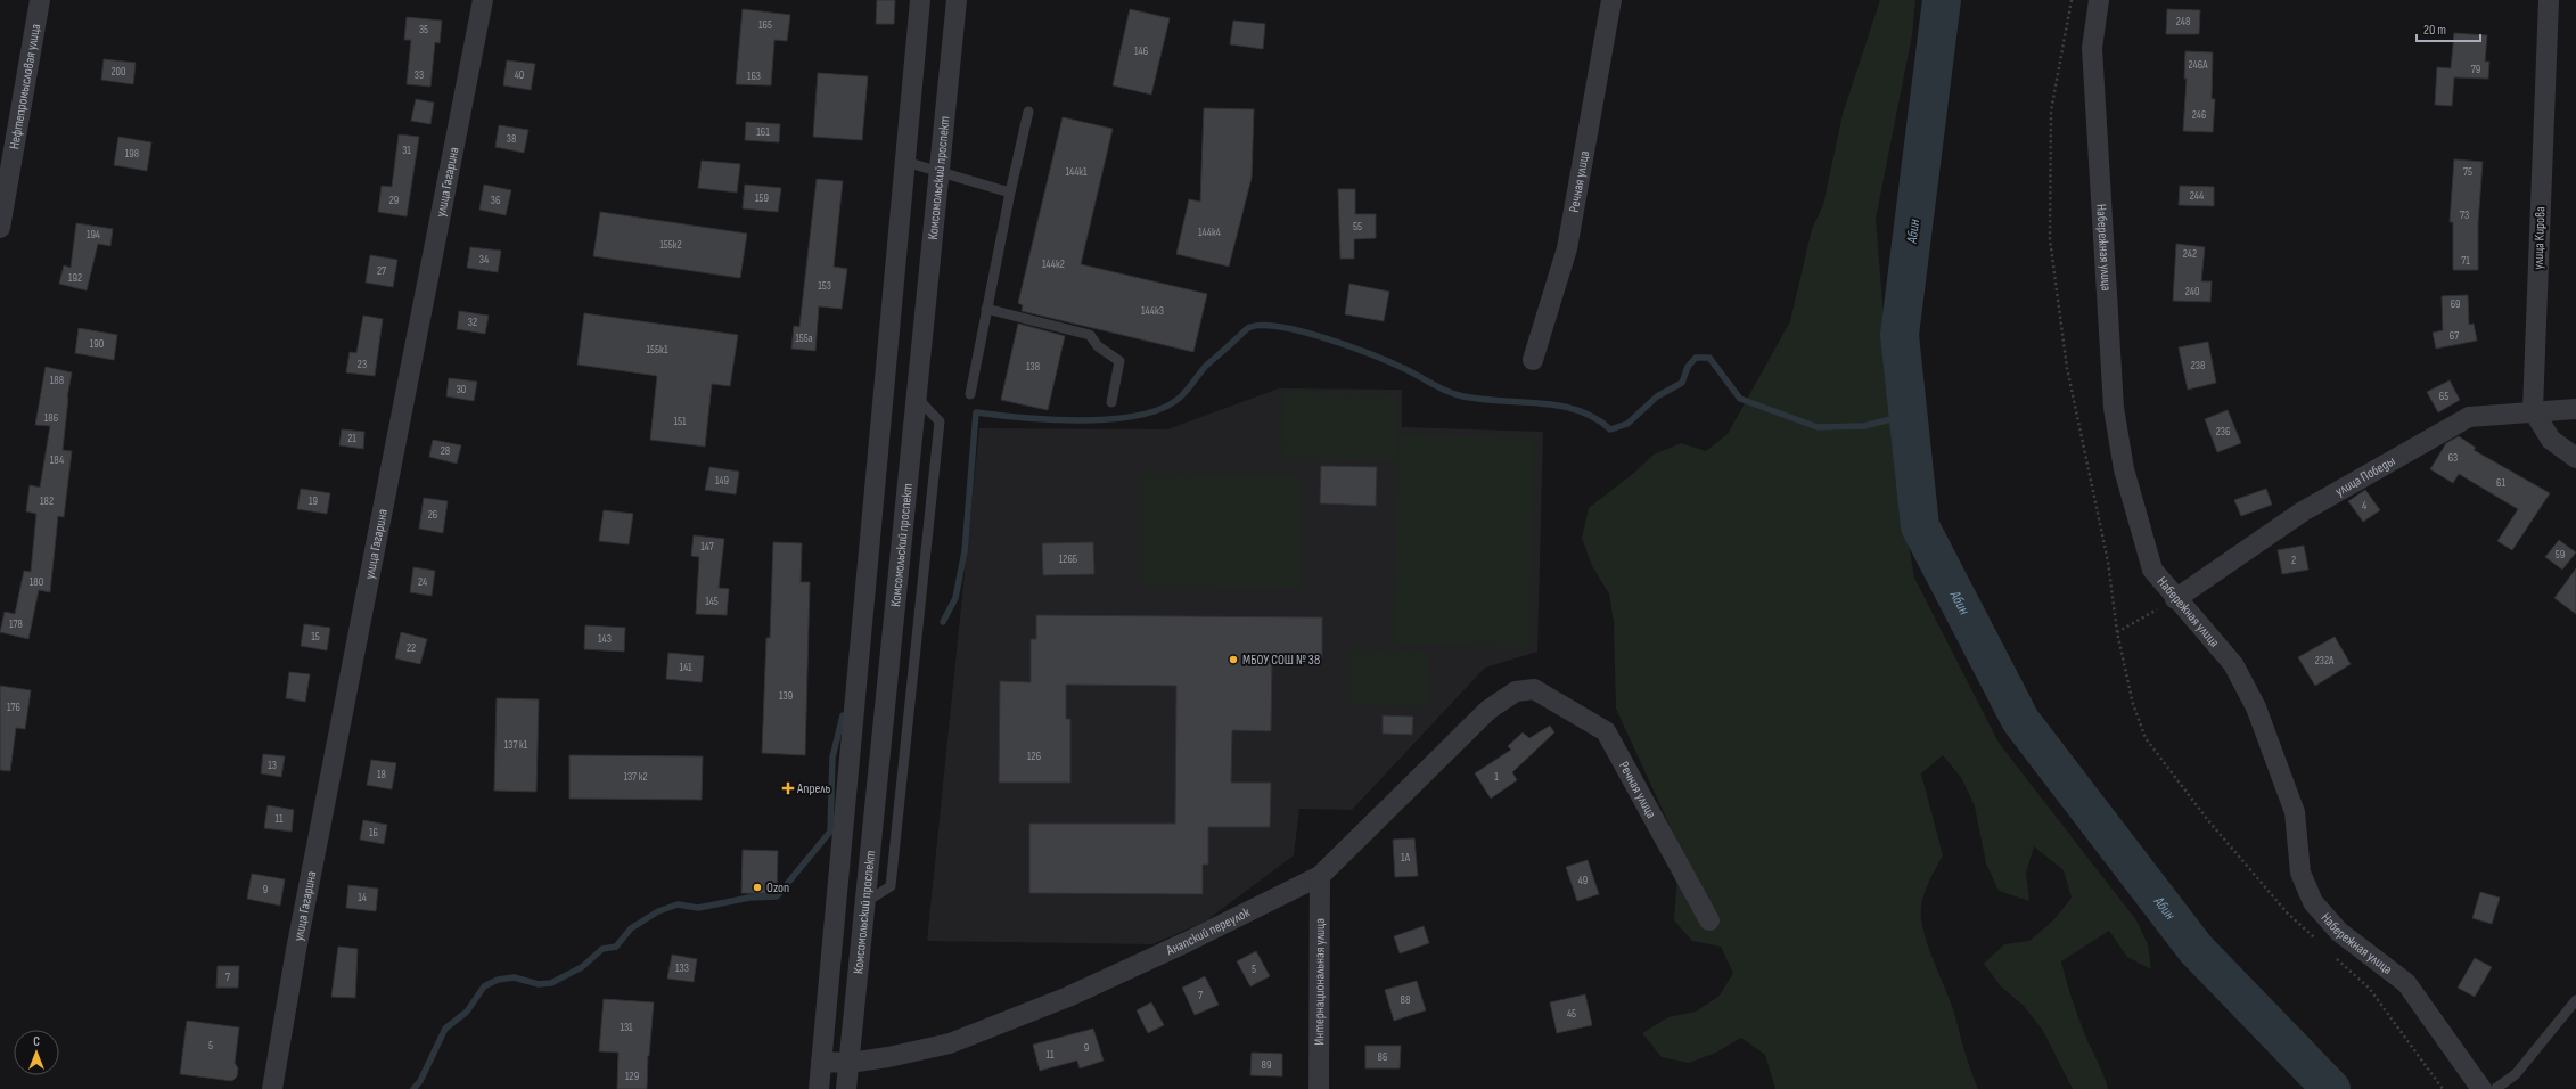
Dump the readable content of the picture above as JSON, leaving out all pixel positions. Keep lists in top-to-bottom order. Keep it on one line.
{"streets":{"street":["Нефтепромысловая улица","Комсомольский проспект","улица Гагарина","Речная улица","улица Кирова","Набережная улица","улица Победы","Анапский переулок","Интернациональная улица"]},"crossings":[["Комсомольский проспект","Анапский переулок"],["Речная улица","Анапский переулок"],["улица Кирова","улица Победы"],["Набережная улица","улица Победы"],["Анапский переулок","Интернациональная улица"]],"water":["Абин"],"places":{"other":["МБОУ СОШ № 38","Ozon"],"health":["Апрель"]},"house_numbers":["248","165","35","146","246А","79","200","33","40","163","246","161","38","31","198","144к1","75","244","159","29","36","73","55","144к4","194","155к2","242","34","71","144к2","27","192","153","240","69","144к3","32","67","155а","190","155к1","23","238","138","188","30","65","186","151","236","21","28","63","184","149","61","182","19","4","26","147","59","126Б","2","180","24","145","178","15","143","22","232А","141","139","176","137 к1","126","13","18","137 к2","1","11","16","1А","49","9","14","133","5","7","7","88","45","131","5","9","11","86","89","129"],"scale_bar":"20 m","north":"top"}
